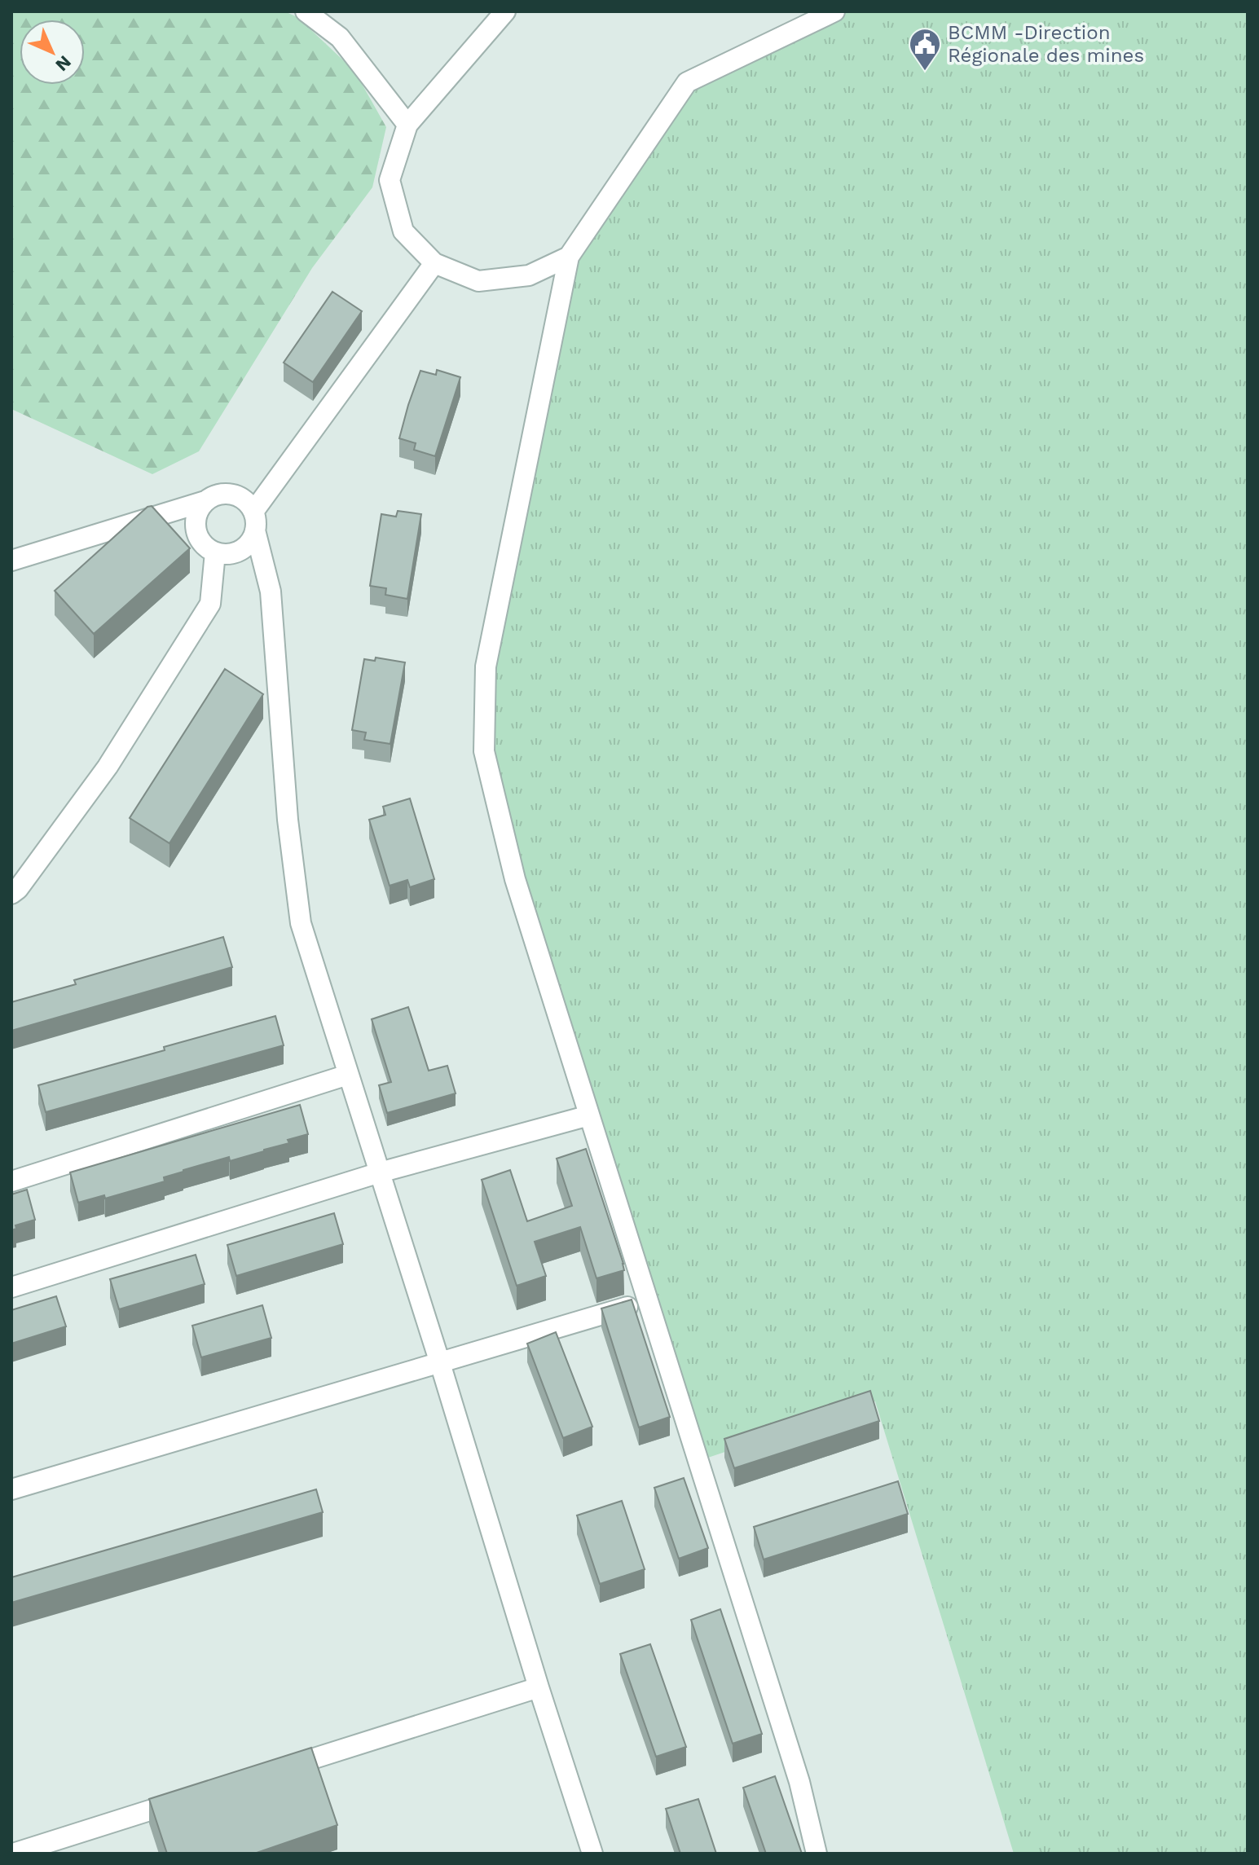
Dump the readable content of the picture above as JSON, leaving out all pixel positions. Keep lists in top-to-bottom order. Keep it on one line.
{"places":{"public building":["BCMM -Direction Régionale des mines"]},"north":"bottom right"}
